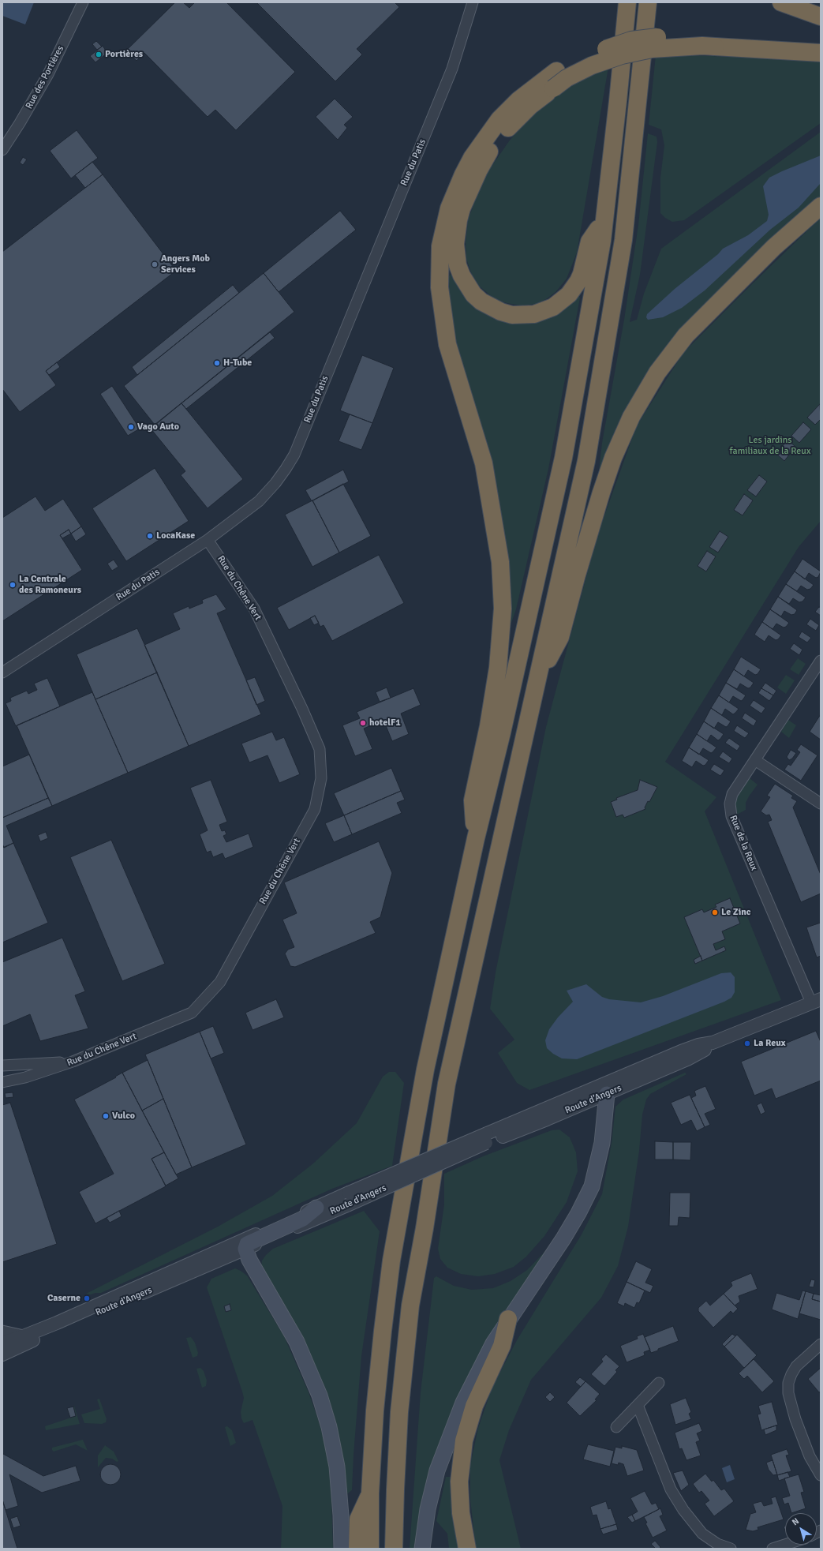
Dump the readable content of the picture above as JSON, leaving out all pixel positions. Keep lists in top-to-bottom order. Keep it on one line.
{"streets":{"street":["Rue des Portières","Rue du Patis","Rue du Chêne Vert","Rue de la Reux","Route d’Angers"]},"crossings":[["Rue du Patis","Rue du Chêne Vert"],["Rue de la Reux","Route d’Angers"]],"parks":["Les jardins familiaux de la Reux"],"places":["Portières","Angers Mob Services","H-Tube","Vago Auto","LocaKase","La Centrale des Ramoneurs","hotelF1","Le Zinc","La Reux","Vulco","Caserne"],"north":"top left"}
